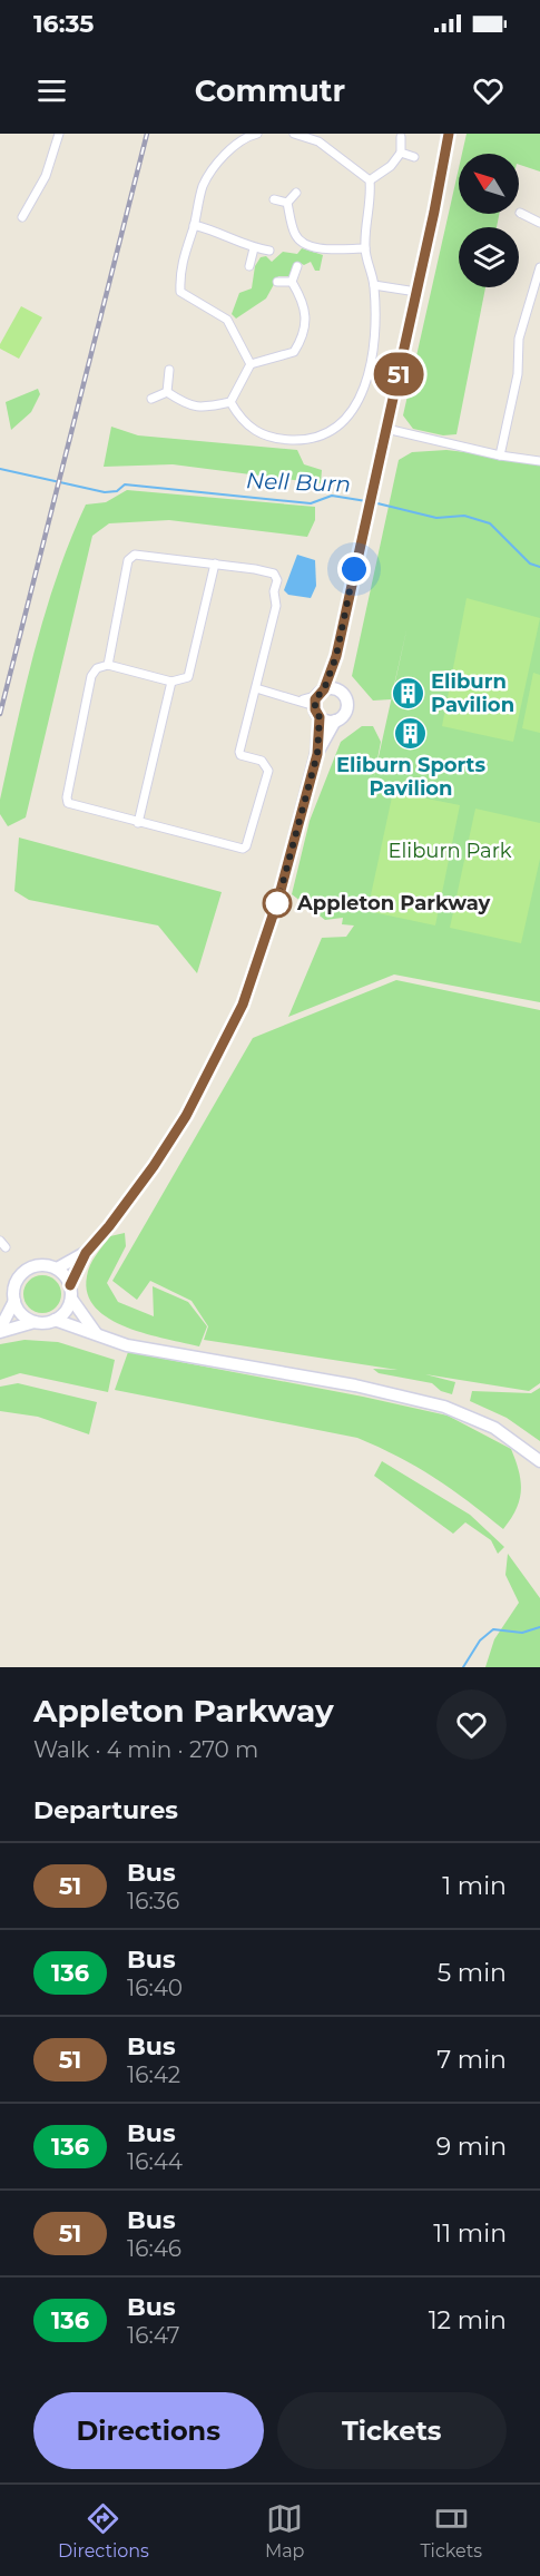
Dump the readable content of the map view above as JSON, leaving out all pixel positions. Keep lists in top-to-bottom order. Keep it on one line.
{"water":["Nell Burn"],"parks":["Eliburn Park"],"places":{"building":["Eliburn Pavilion","Eliburn Sports Pavilion"],"other":["Appleton Parkway"]},"lines":["bus line 51"],"north":"top left","page":{"status":"16:35","header":"Commutr","on_map":"51","heading":[["Appleton Parkway","Walk · 4 min · 270 m"],"Departures"],"list":[{"mark":"51","name":"Bus","note":"16:36","value":"1 min"},{"mark":"136","name":"Bus","note":"16:40","value":"5 min"},{"mark":"51","name":"Bus","note":"16:42","value":"7 min"},{"mark":"136","name":"Bus","note":"16:44","value":"9 min"},{"mark":"51","name":"Bus","note":"16:46","value":"11 min"},{"mark":"136","name":"Bus","note":"16:47","value":"12 min"}],"buttons":["Directions","Tickets"],"tabs":["Directions","Map","Tickets"]}}
